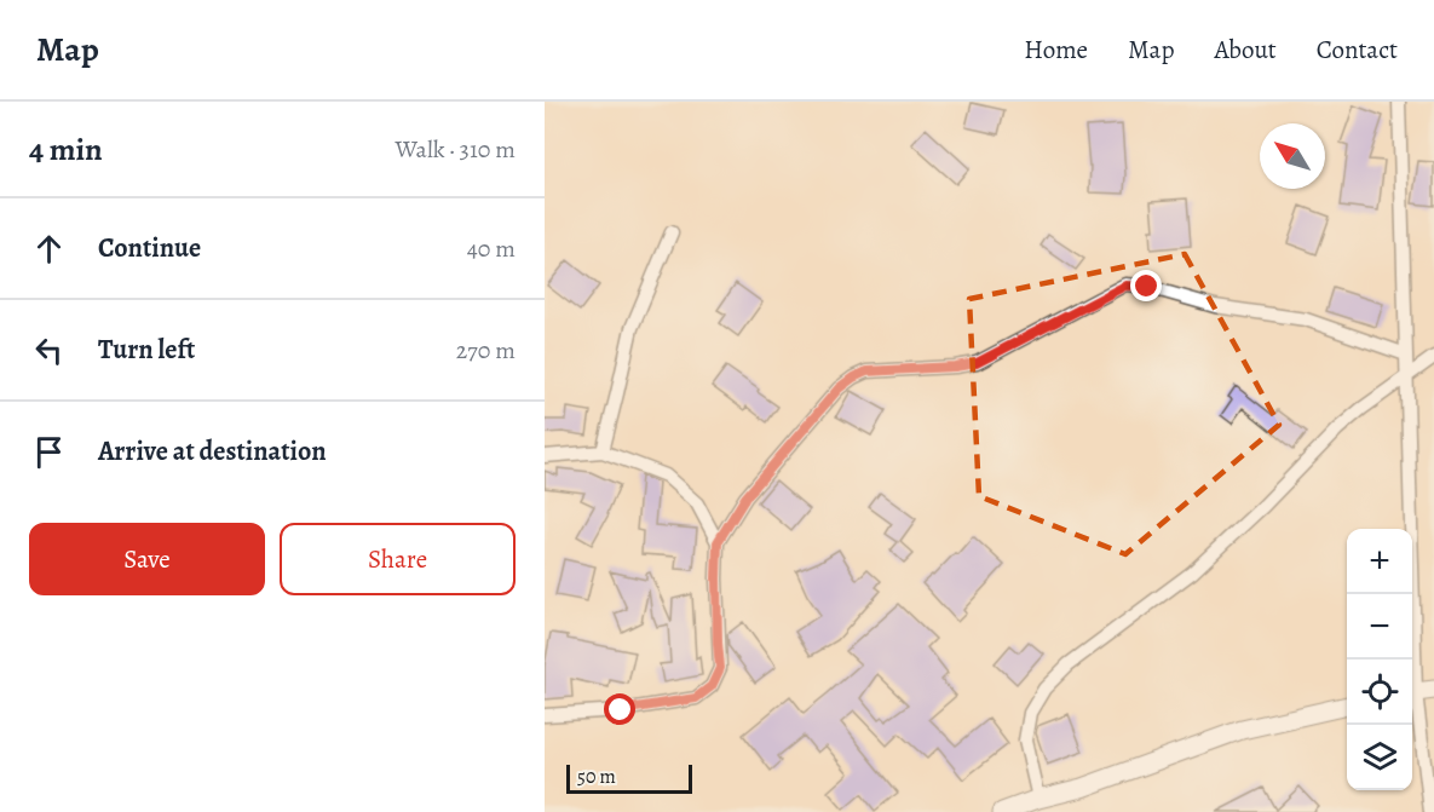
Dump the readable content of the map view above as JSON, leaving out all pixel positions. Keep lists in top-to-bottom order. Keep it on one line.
{"scale_bar":"50 m","north":"top left","page":{"header":"Map","nav":["Home","Map","About","Contact"],"heading":["4 min","Walk · 310 m"],"list":[["Continue","40 m"],["Turn left","270 m"],"Arrive at destination"],"buttons":["Save","Share"],"map_buttons":["+","−"],"scale":"50 m"}}
